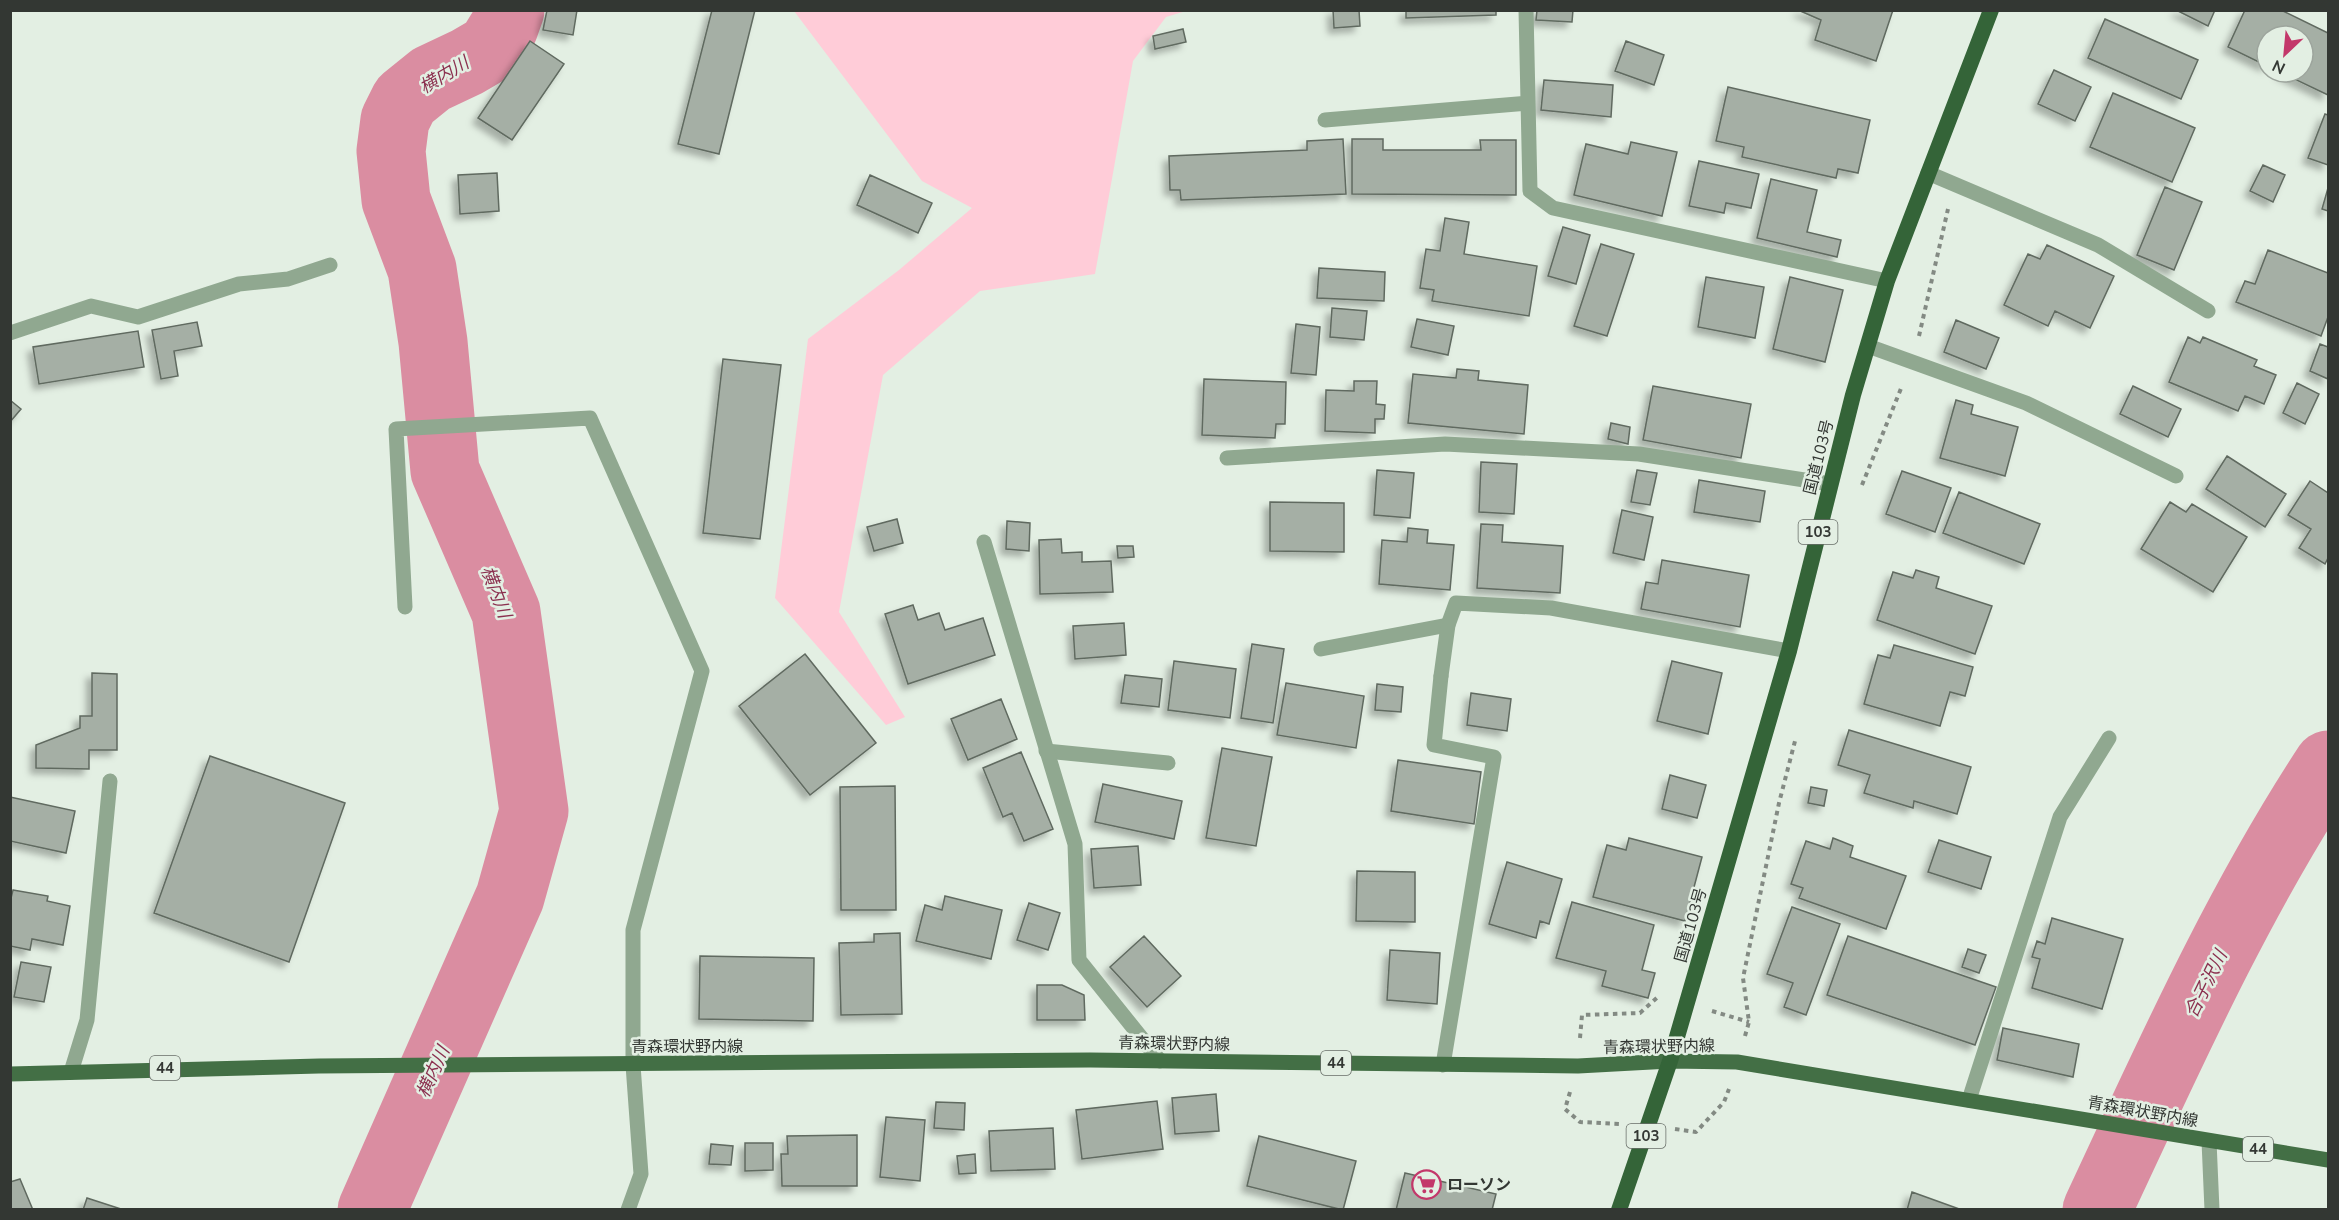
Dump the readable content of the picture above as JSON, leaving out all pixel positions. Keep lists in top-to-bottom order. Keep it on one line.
{"streets":{"highway":["国道103号","103"],"main road":["青森環状野内線","44"]},"crossings":[["国道103号","103"],["国道103号","青森環状野内線"],["103","青森環状野内線"]],"water":["横内川","合子沢川"],"places":{"supermarket":["ローソン"]},"north":"bottom left"}
